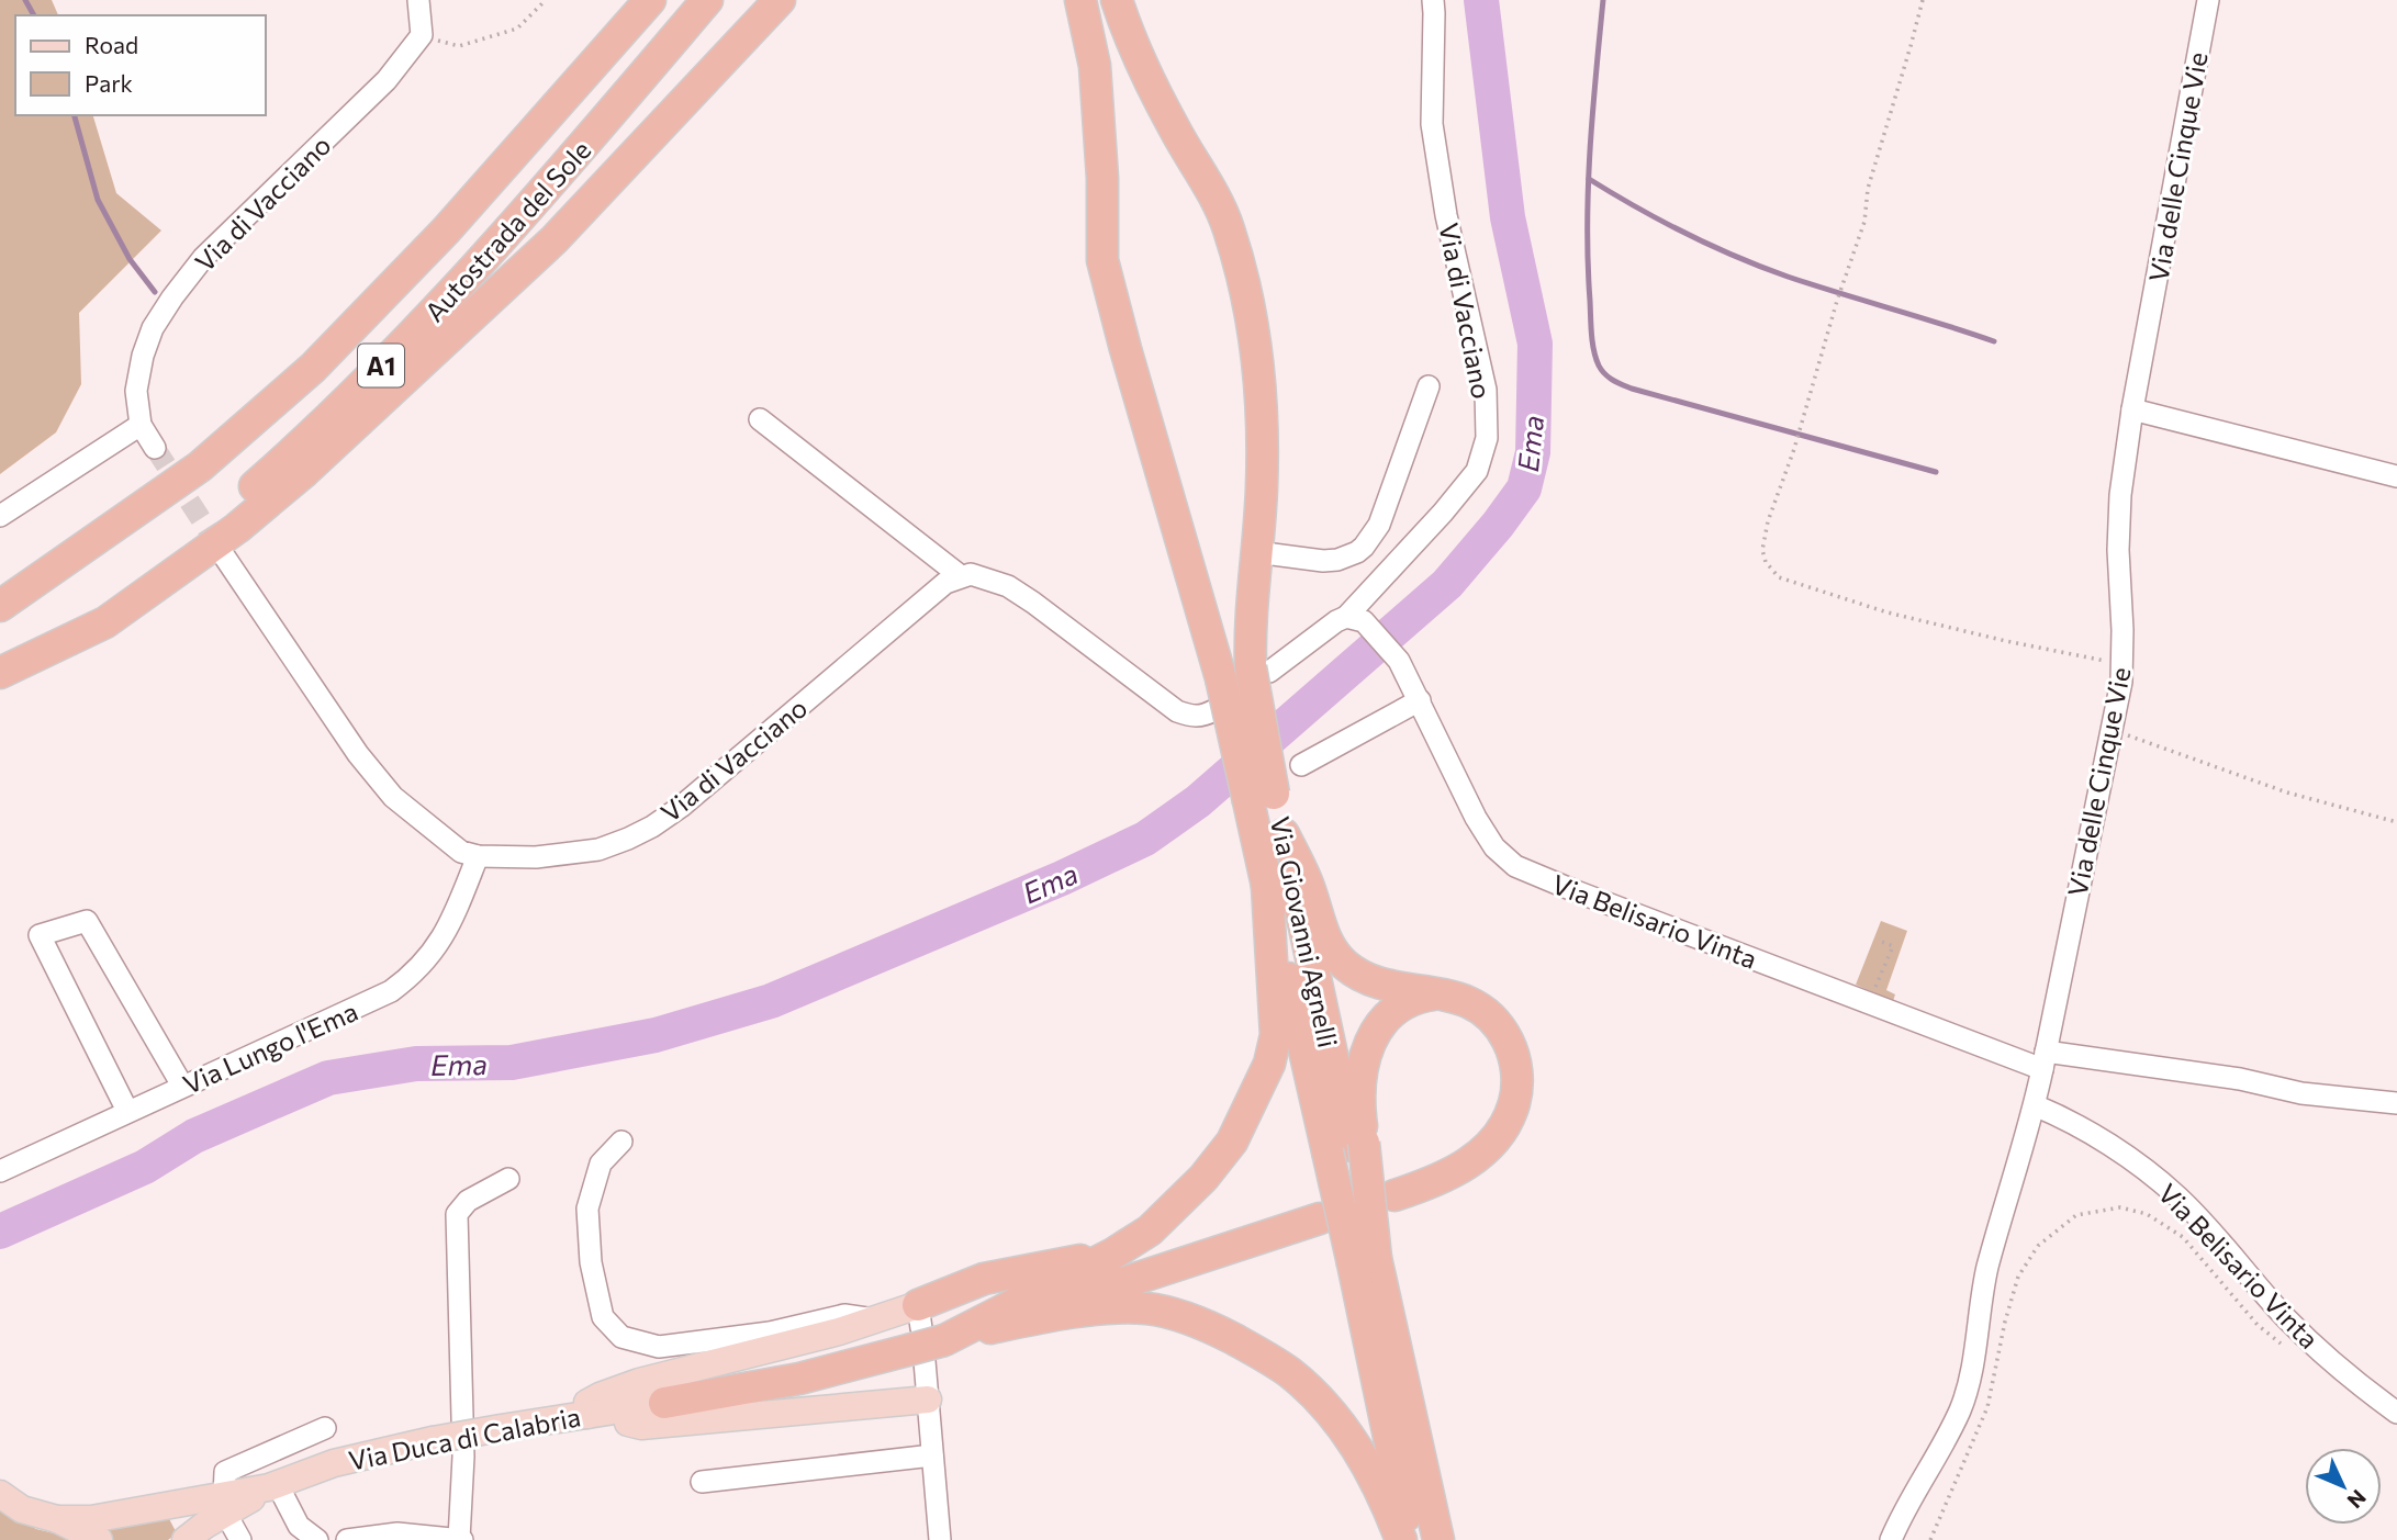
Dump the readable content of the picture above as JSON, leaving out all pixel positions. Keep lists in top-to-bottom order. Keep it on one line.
{"streets":{"highway":["Autostrada del Sole","A1","Via Giovanni Agnelli"],"main road":["Via Duca di Calabria"],"street":["Via delle Cinque Vie","Via di Vacciano","Via Belisario Vinta","Via Lungo l'Ema"]},"crossings":[["Via delle Cinque Vie","Via Belisario Vinta"],["Via di Vacciano","Via Belisario Vinta"],["Via di Vacciano","Via Giovanni Agnelli"],["Via di Vacciano","Via Lungo l'Ema"]],"water":["Ema"],"legend":["Road","Park"],"north":"bottom right"}
